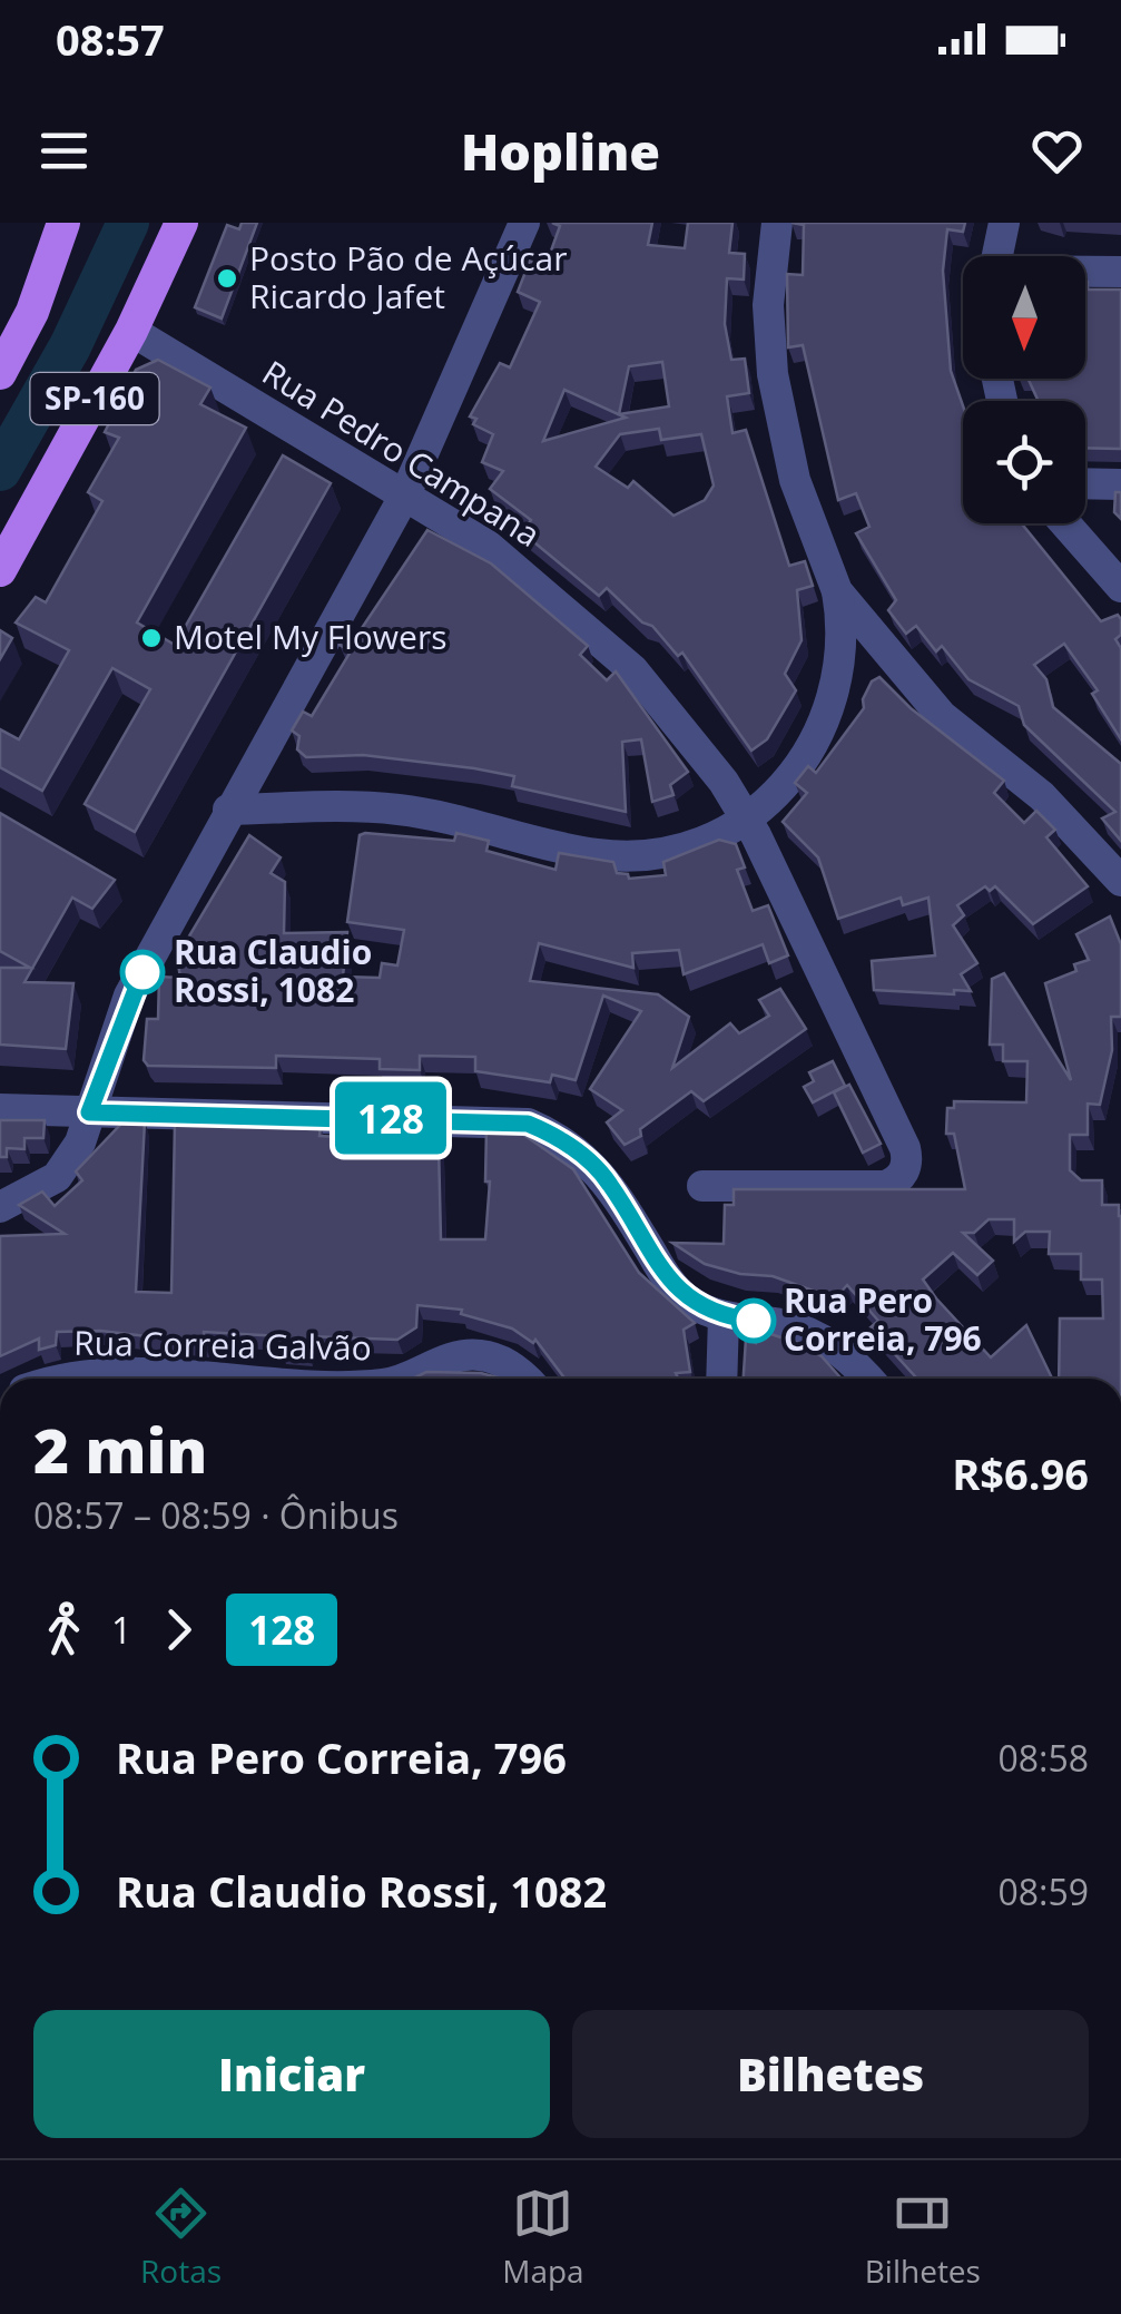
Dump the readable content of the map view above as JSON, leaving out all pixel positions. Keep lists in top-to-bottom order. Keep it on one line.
{"streets":{"main road":["SP-160"],"street":["Rua Pedro Campana","Rua Correia Galvão"]},"crossings":[["SP-160","Rua Pedro Campana"]],"places":["Posto Pão de Açúcar Ricardo Jafet","Motel My Flowers","Rua Claudio Rossi, 1082","Rua Pero Correia, 796"],"lines":["bus line 128"],"north":"bottom","page":{"status":"08:57","header":"Hopline","on_map":"128","heading":["2 min","08:57 – 08:59 · Ônibus","R$6.96"],"legs":["1","128"],"list":[{"name":"Rua Pero Correia, 796","value":"08:58"},{"name":"Rua Claudio Rossi, 1082","value":"08:59"}],"buttons":["Iniciar","Bilhetes"],"tabs":["Rotas","Mapa","Bilhetes"]}}
